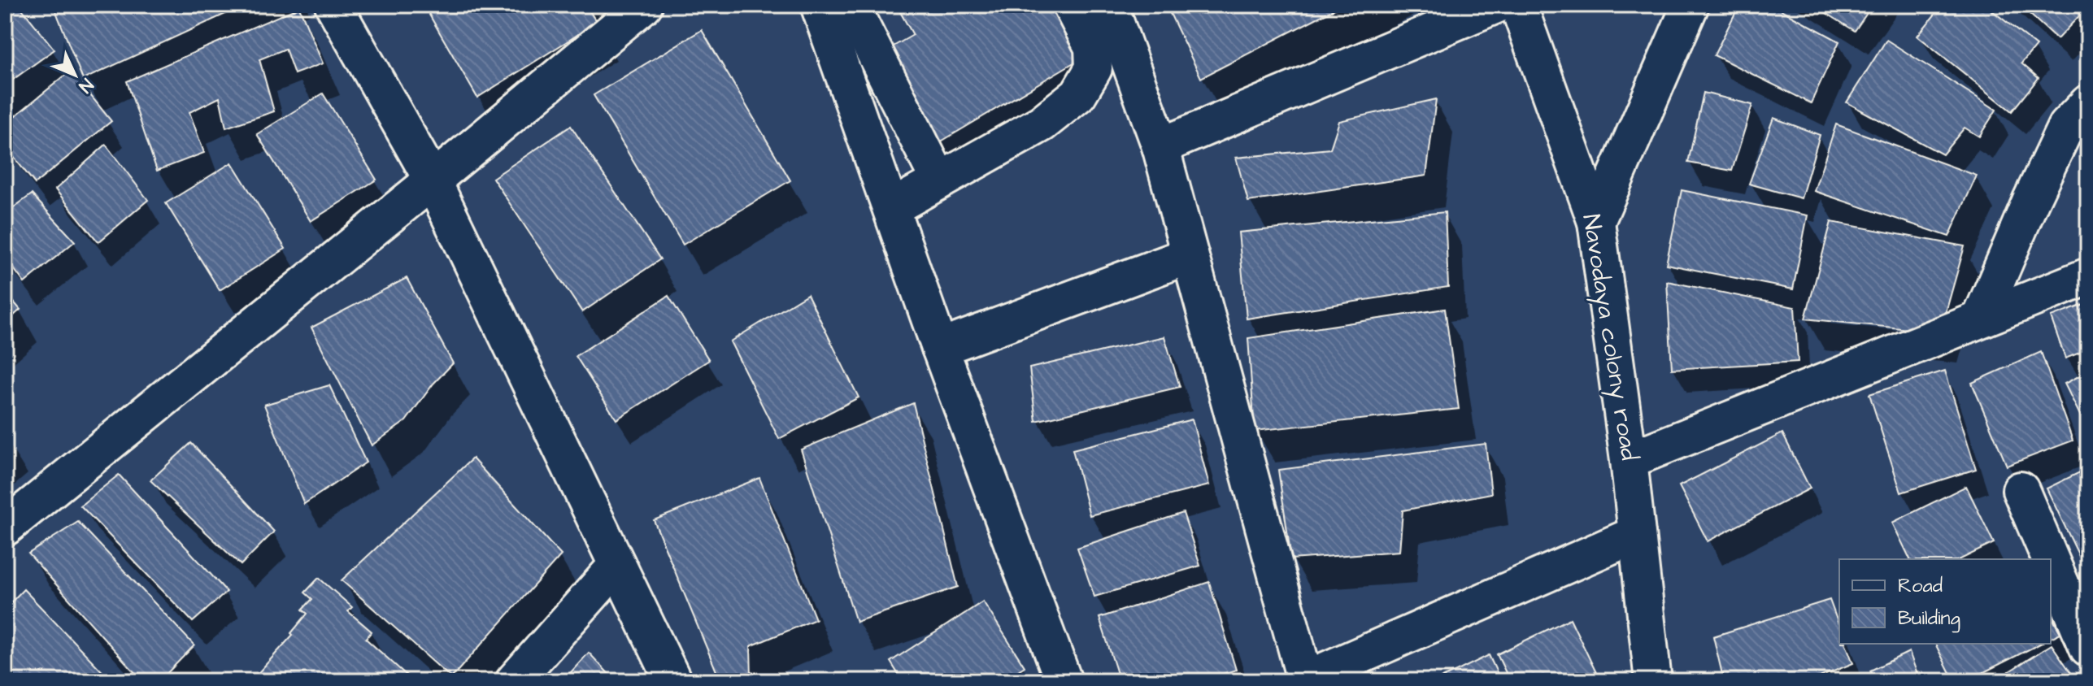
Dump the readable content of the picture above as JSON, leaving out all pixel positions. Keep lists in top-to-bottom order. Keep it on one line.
{"streets":{"street":["Navodaya colony road"]},"legend":["Road","Building"],"north":"bottom right"}
